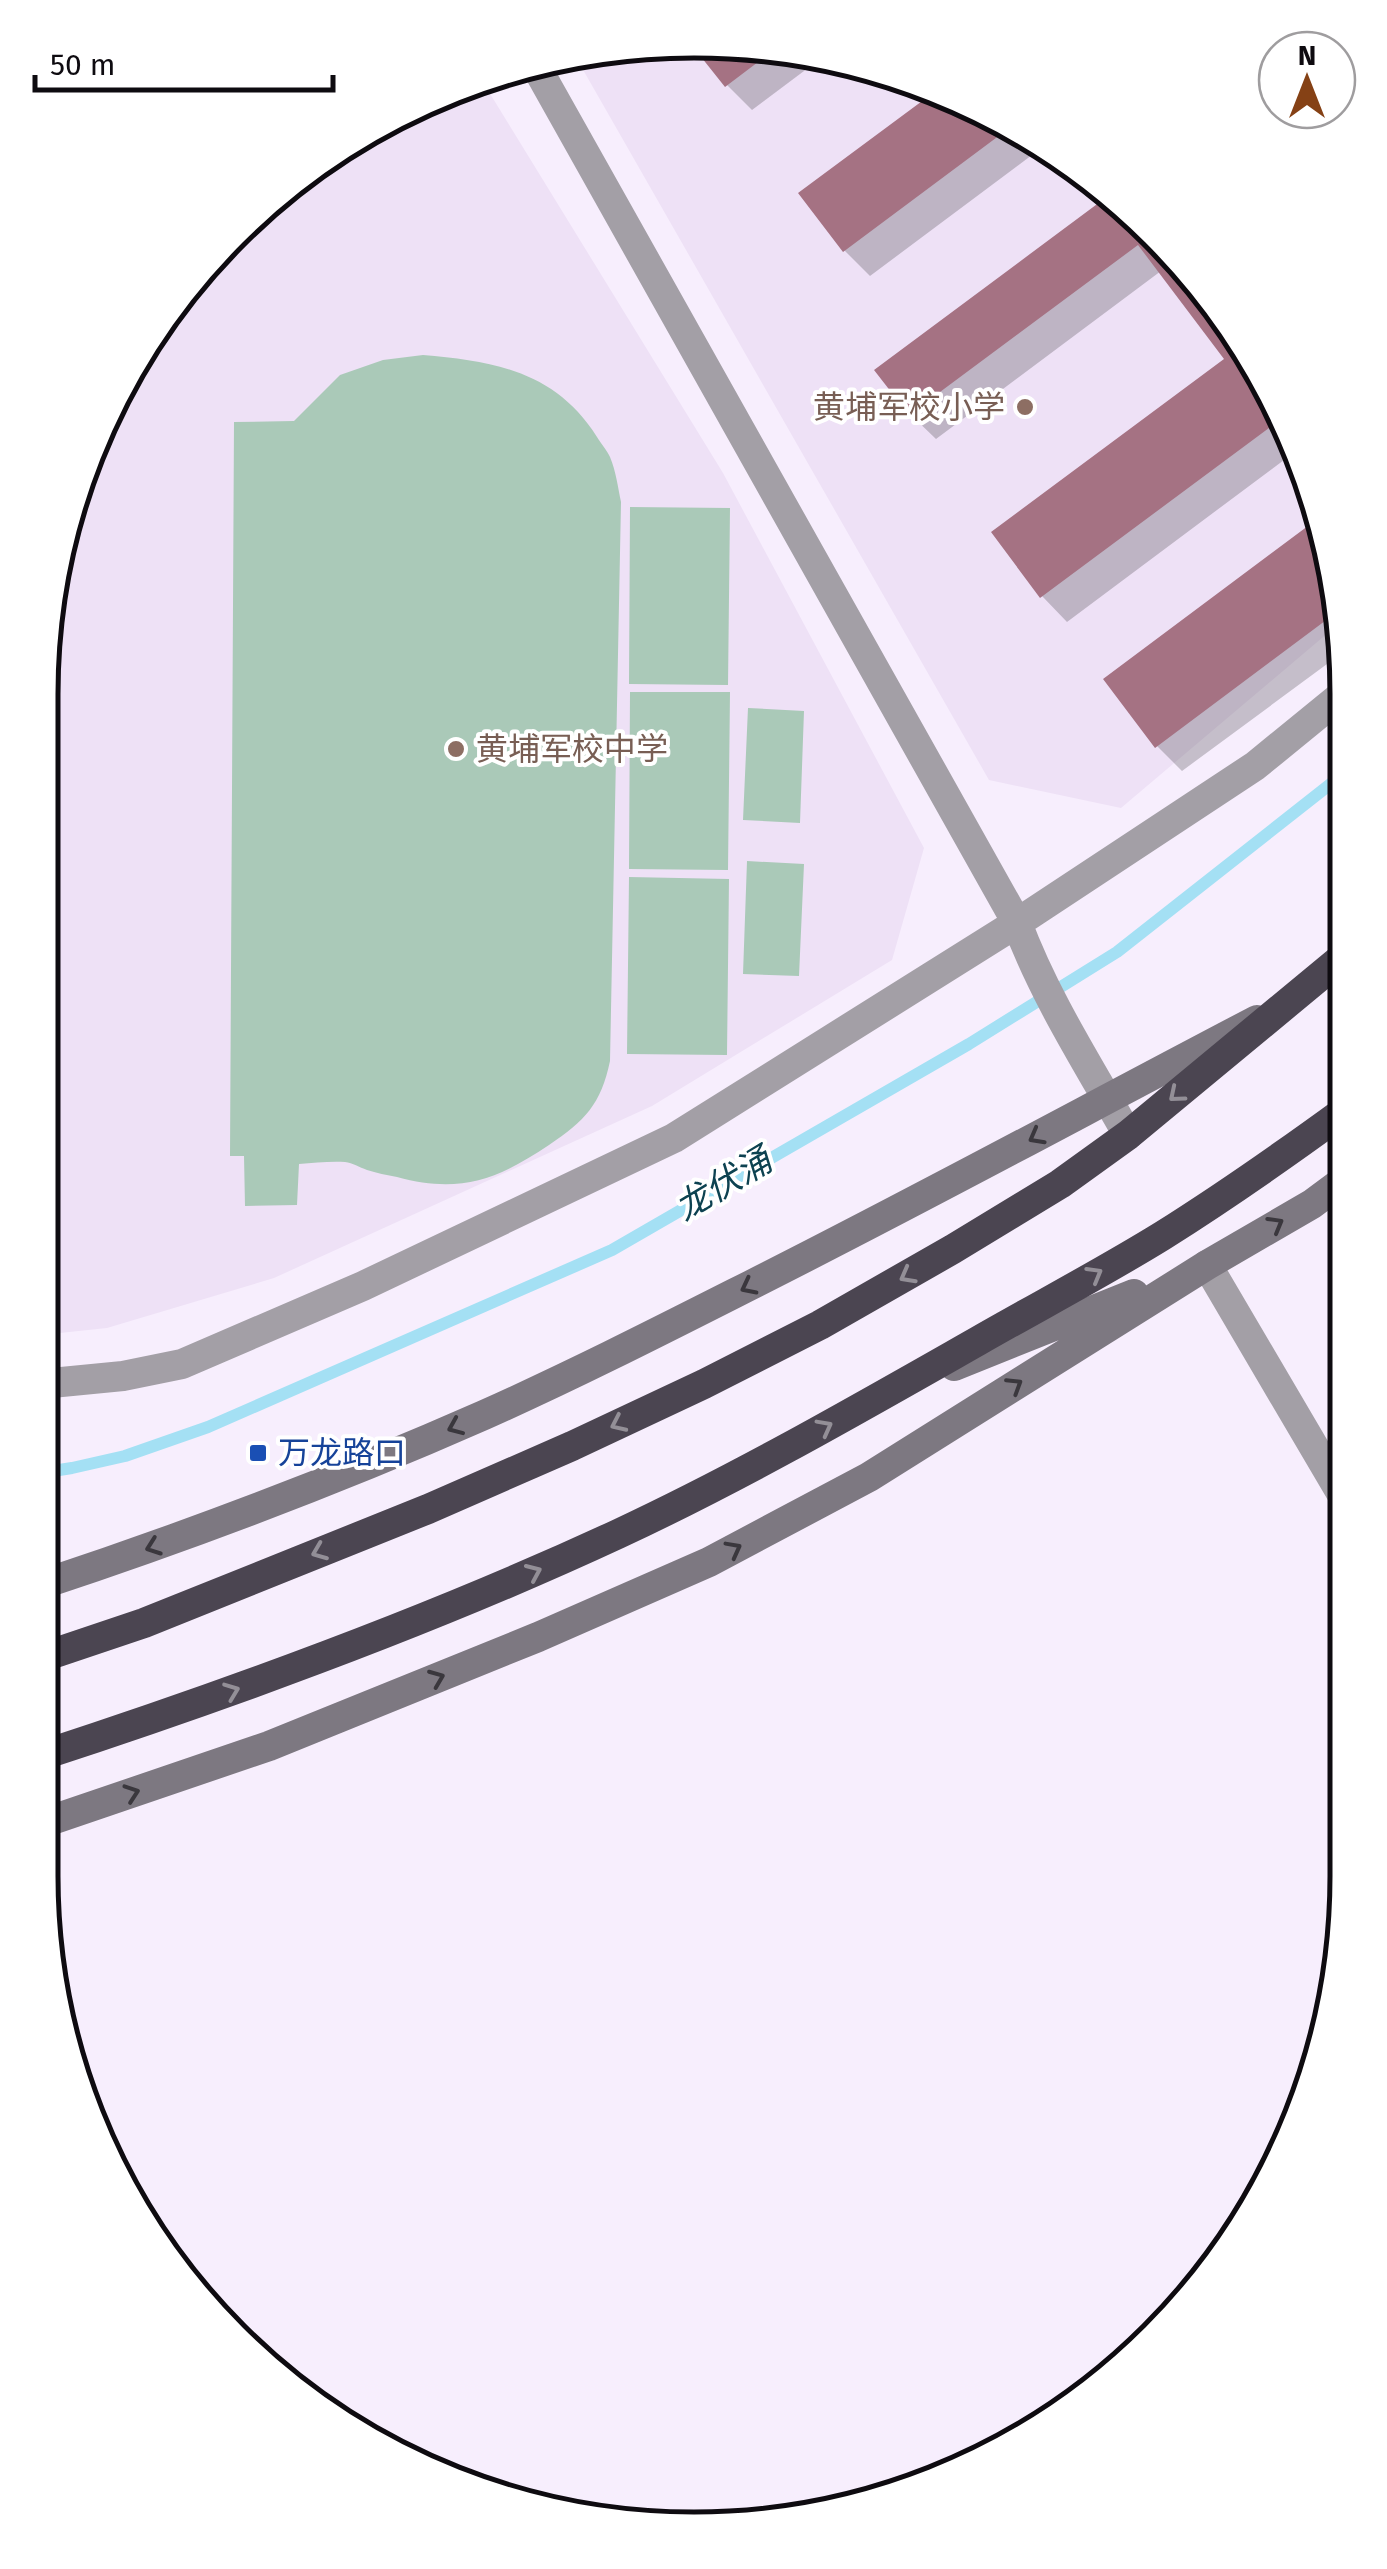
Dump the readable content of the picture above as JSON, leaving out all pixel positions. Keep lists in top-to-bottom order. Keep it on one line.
{"water":["龙伏涌"],"places":{"other":["黄埔军校小学","黄埔军校中学"],"transit":["万龙路口"]},"scale_bar":"50 m","north":"top"}
